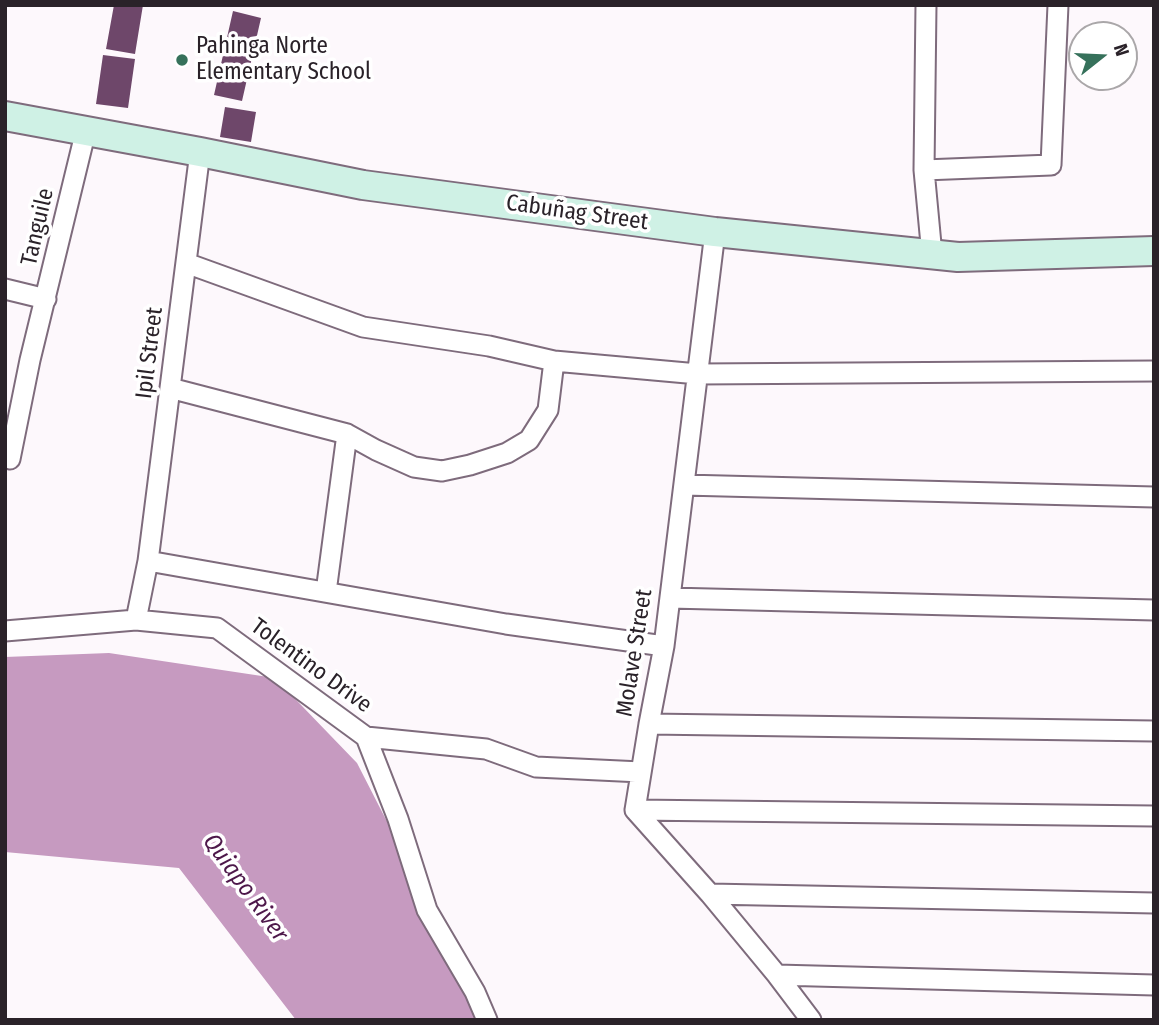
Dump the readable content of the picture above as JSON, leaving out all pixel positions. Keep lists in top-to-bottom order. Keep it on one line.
{"streets":{"street":["Cabuñag Street","Tanguile","Ipil Street","Molave Street","Tolentino Drive"]},"crossings":[["Cabuñag Street","Tanguile"],["Cabuñag Street","Ipil Street"],["Cabuñag Street","Molave Street"],["Ipil Street","Tolentino Drive"]],"water":["Quiapo River"],"places":["Pahinga Norte Elementary School"],"north":"right"}
